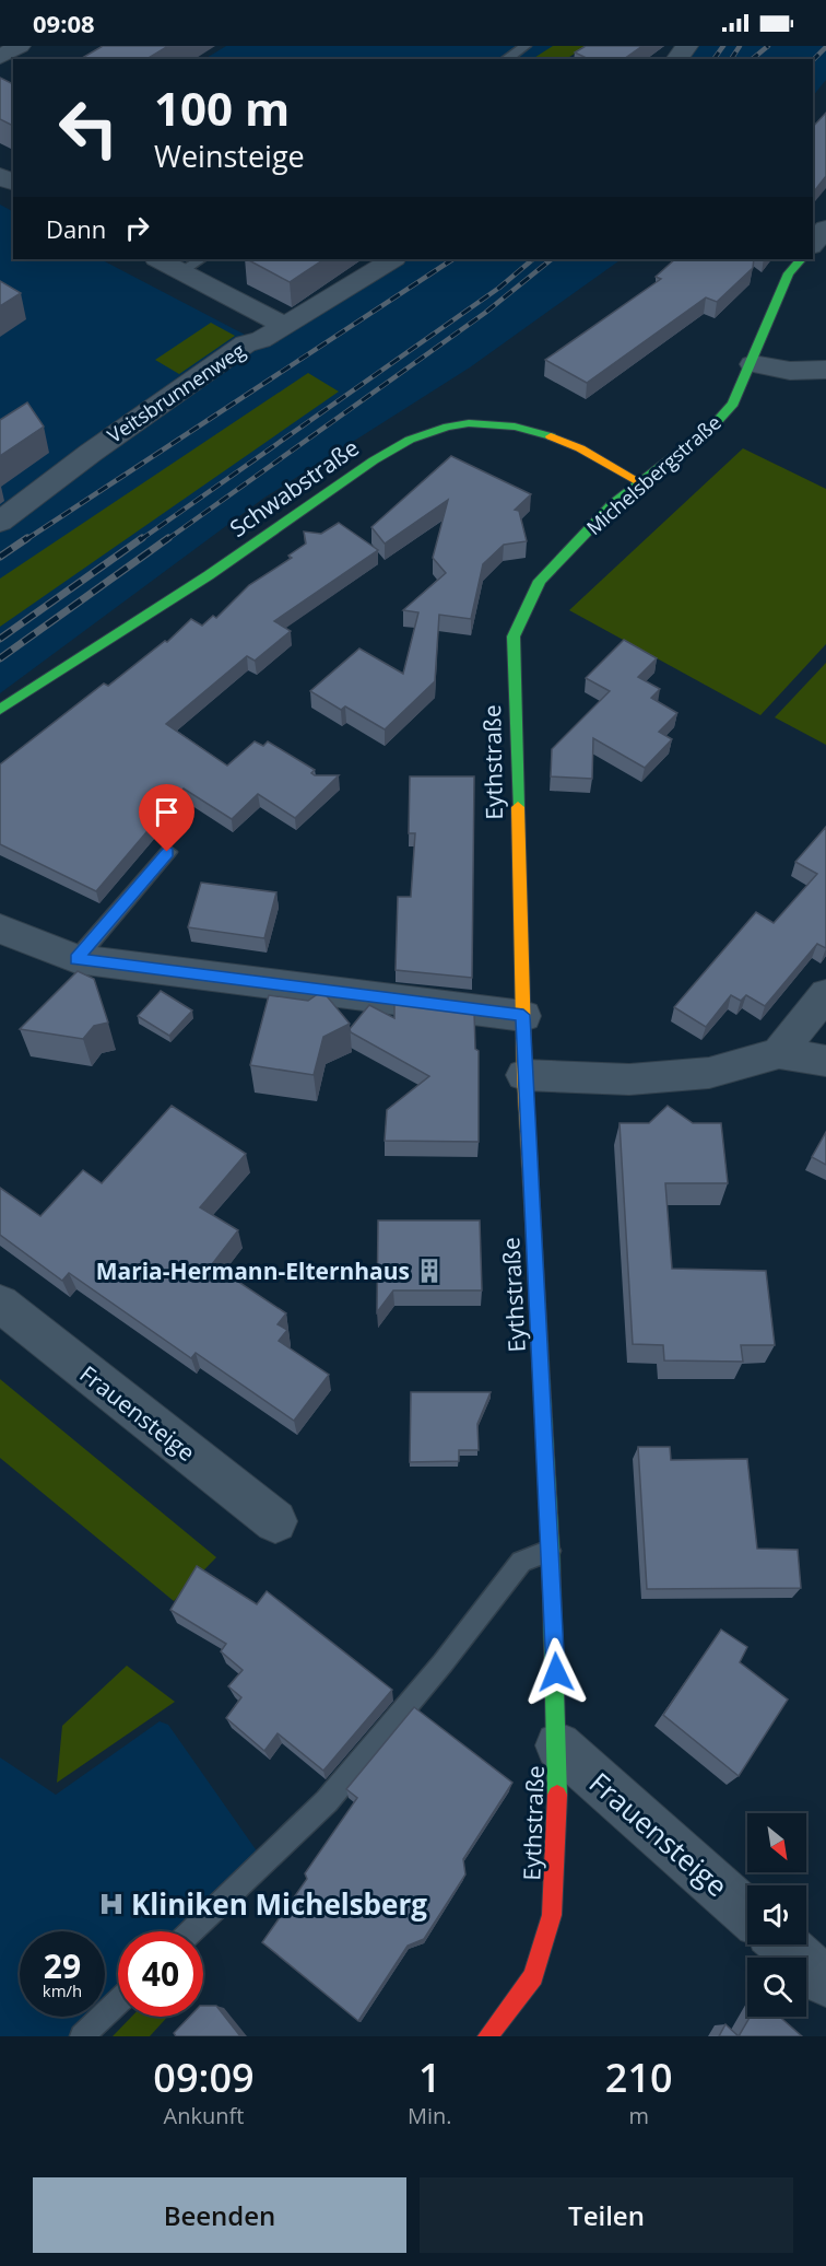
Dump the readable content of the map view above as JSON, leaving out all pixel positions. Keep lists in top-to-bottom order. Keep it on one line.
{"streets":{"street":["Veitsbrunnenweg","Michelsbergstraße","Schwabstraße","Eythstraße","Frauensteige"]},"crossings":[["Michelsbergstraße","Schwabstraße"],["Michelsbergstraße","Eythstraße"],["Eythstraße","Frauensteige"]],"places":{"building":["Maria-Hermann-Elternhaus"],"hospital":["Kliniken Michelsberg"]},"north":"bottom right","page":{"status":"09:08","turn":["100 m","Weinsteige"],"then":"Dann","speed":"29 km/h","limit":"40","eta":["09:09","Ankunft","1","Min.","210","m"],"buttons":["Beenden","Teilen"]}}
